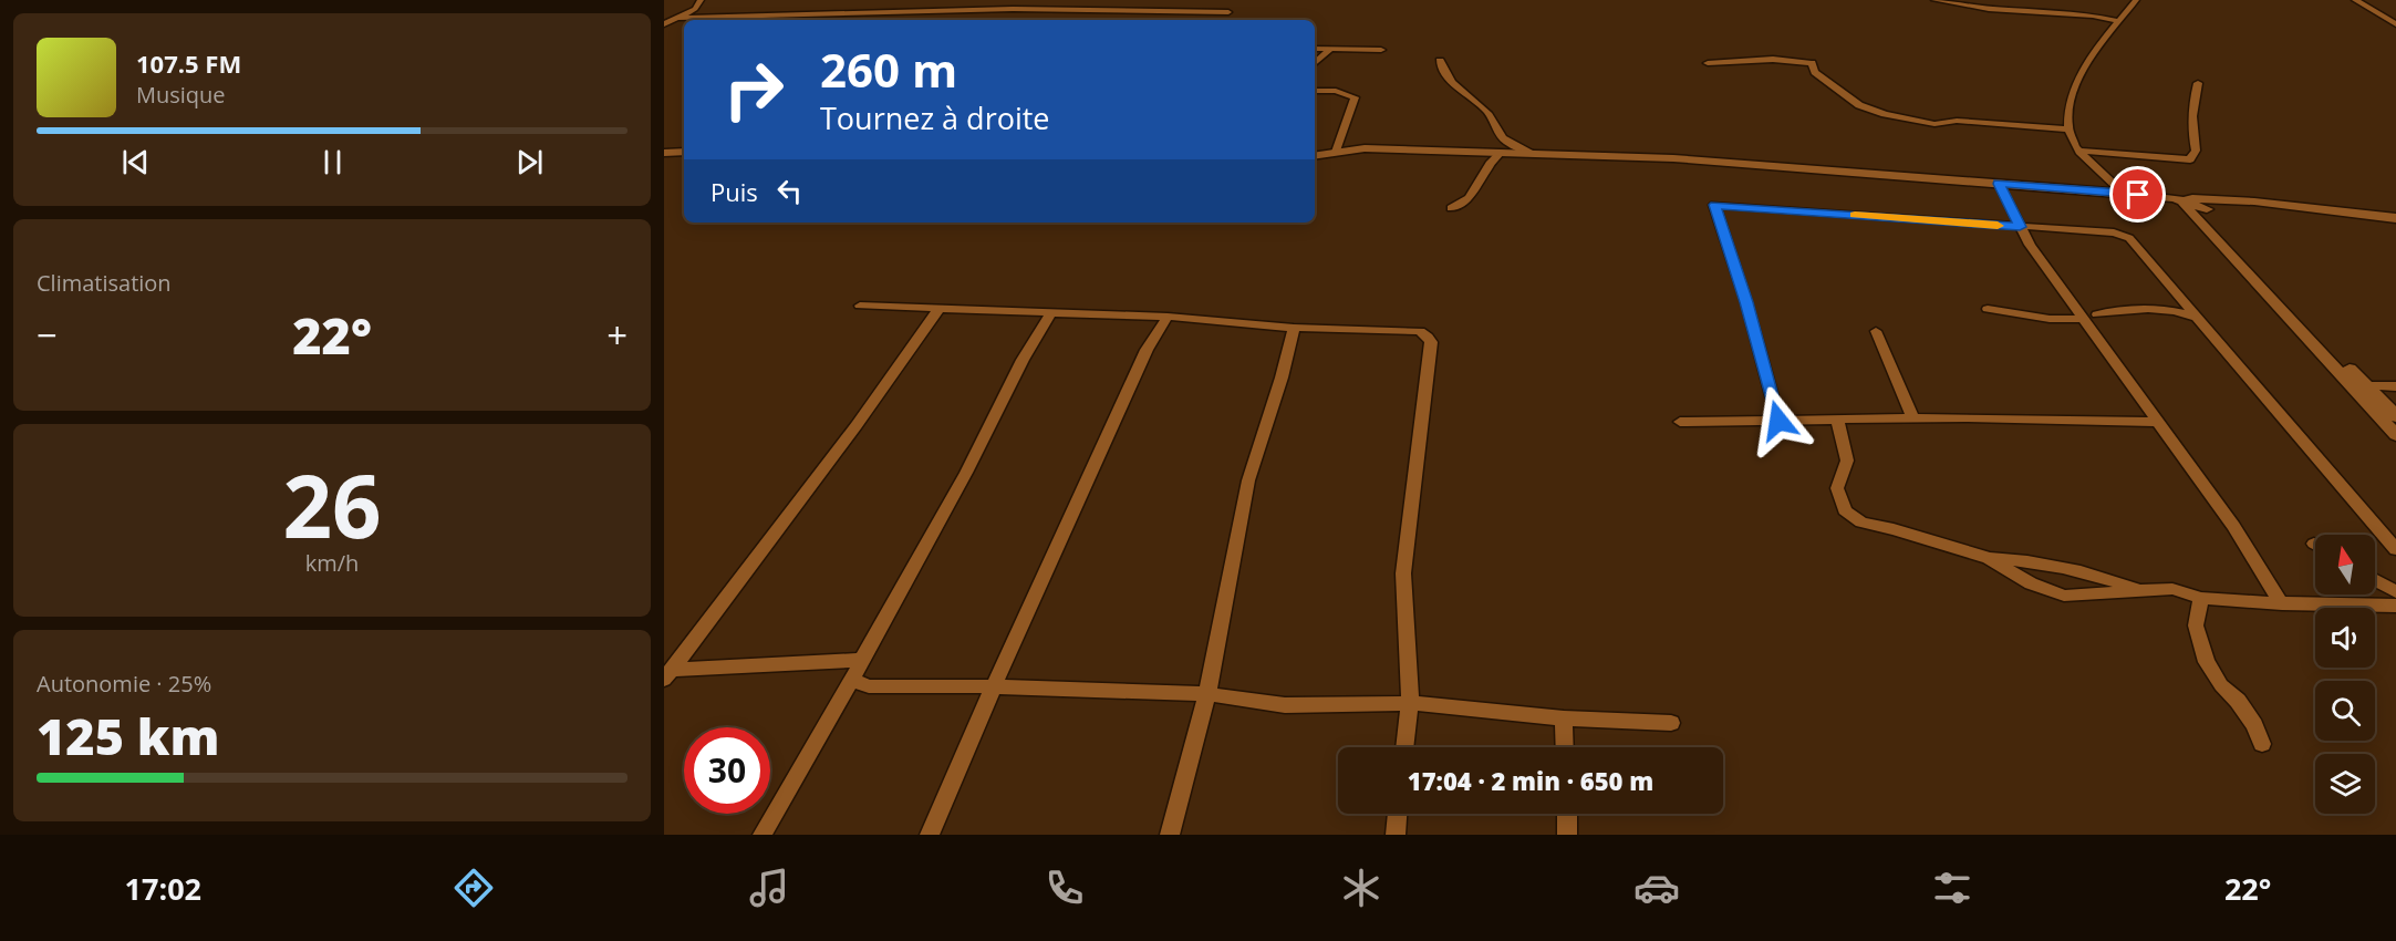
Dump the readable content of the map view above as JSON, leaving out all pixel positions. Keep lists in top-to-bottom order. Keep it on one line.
{"north":"top","page":{"turn":["260 m","Tournez à droite"],"song":["107.5 FM","Musique"],"then":"Puis","tile":["Climatisation",["26","km/h"],["Autonomie · 25%","125 km"]],"heat":["−","22°","+"],"limit":"30","trip":"17:04 · 2 min · 650 m","tabs":["17:02","22°"]}}
